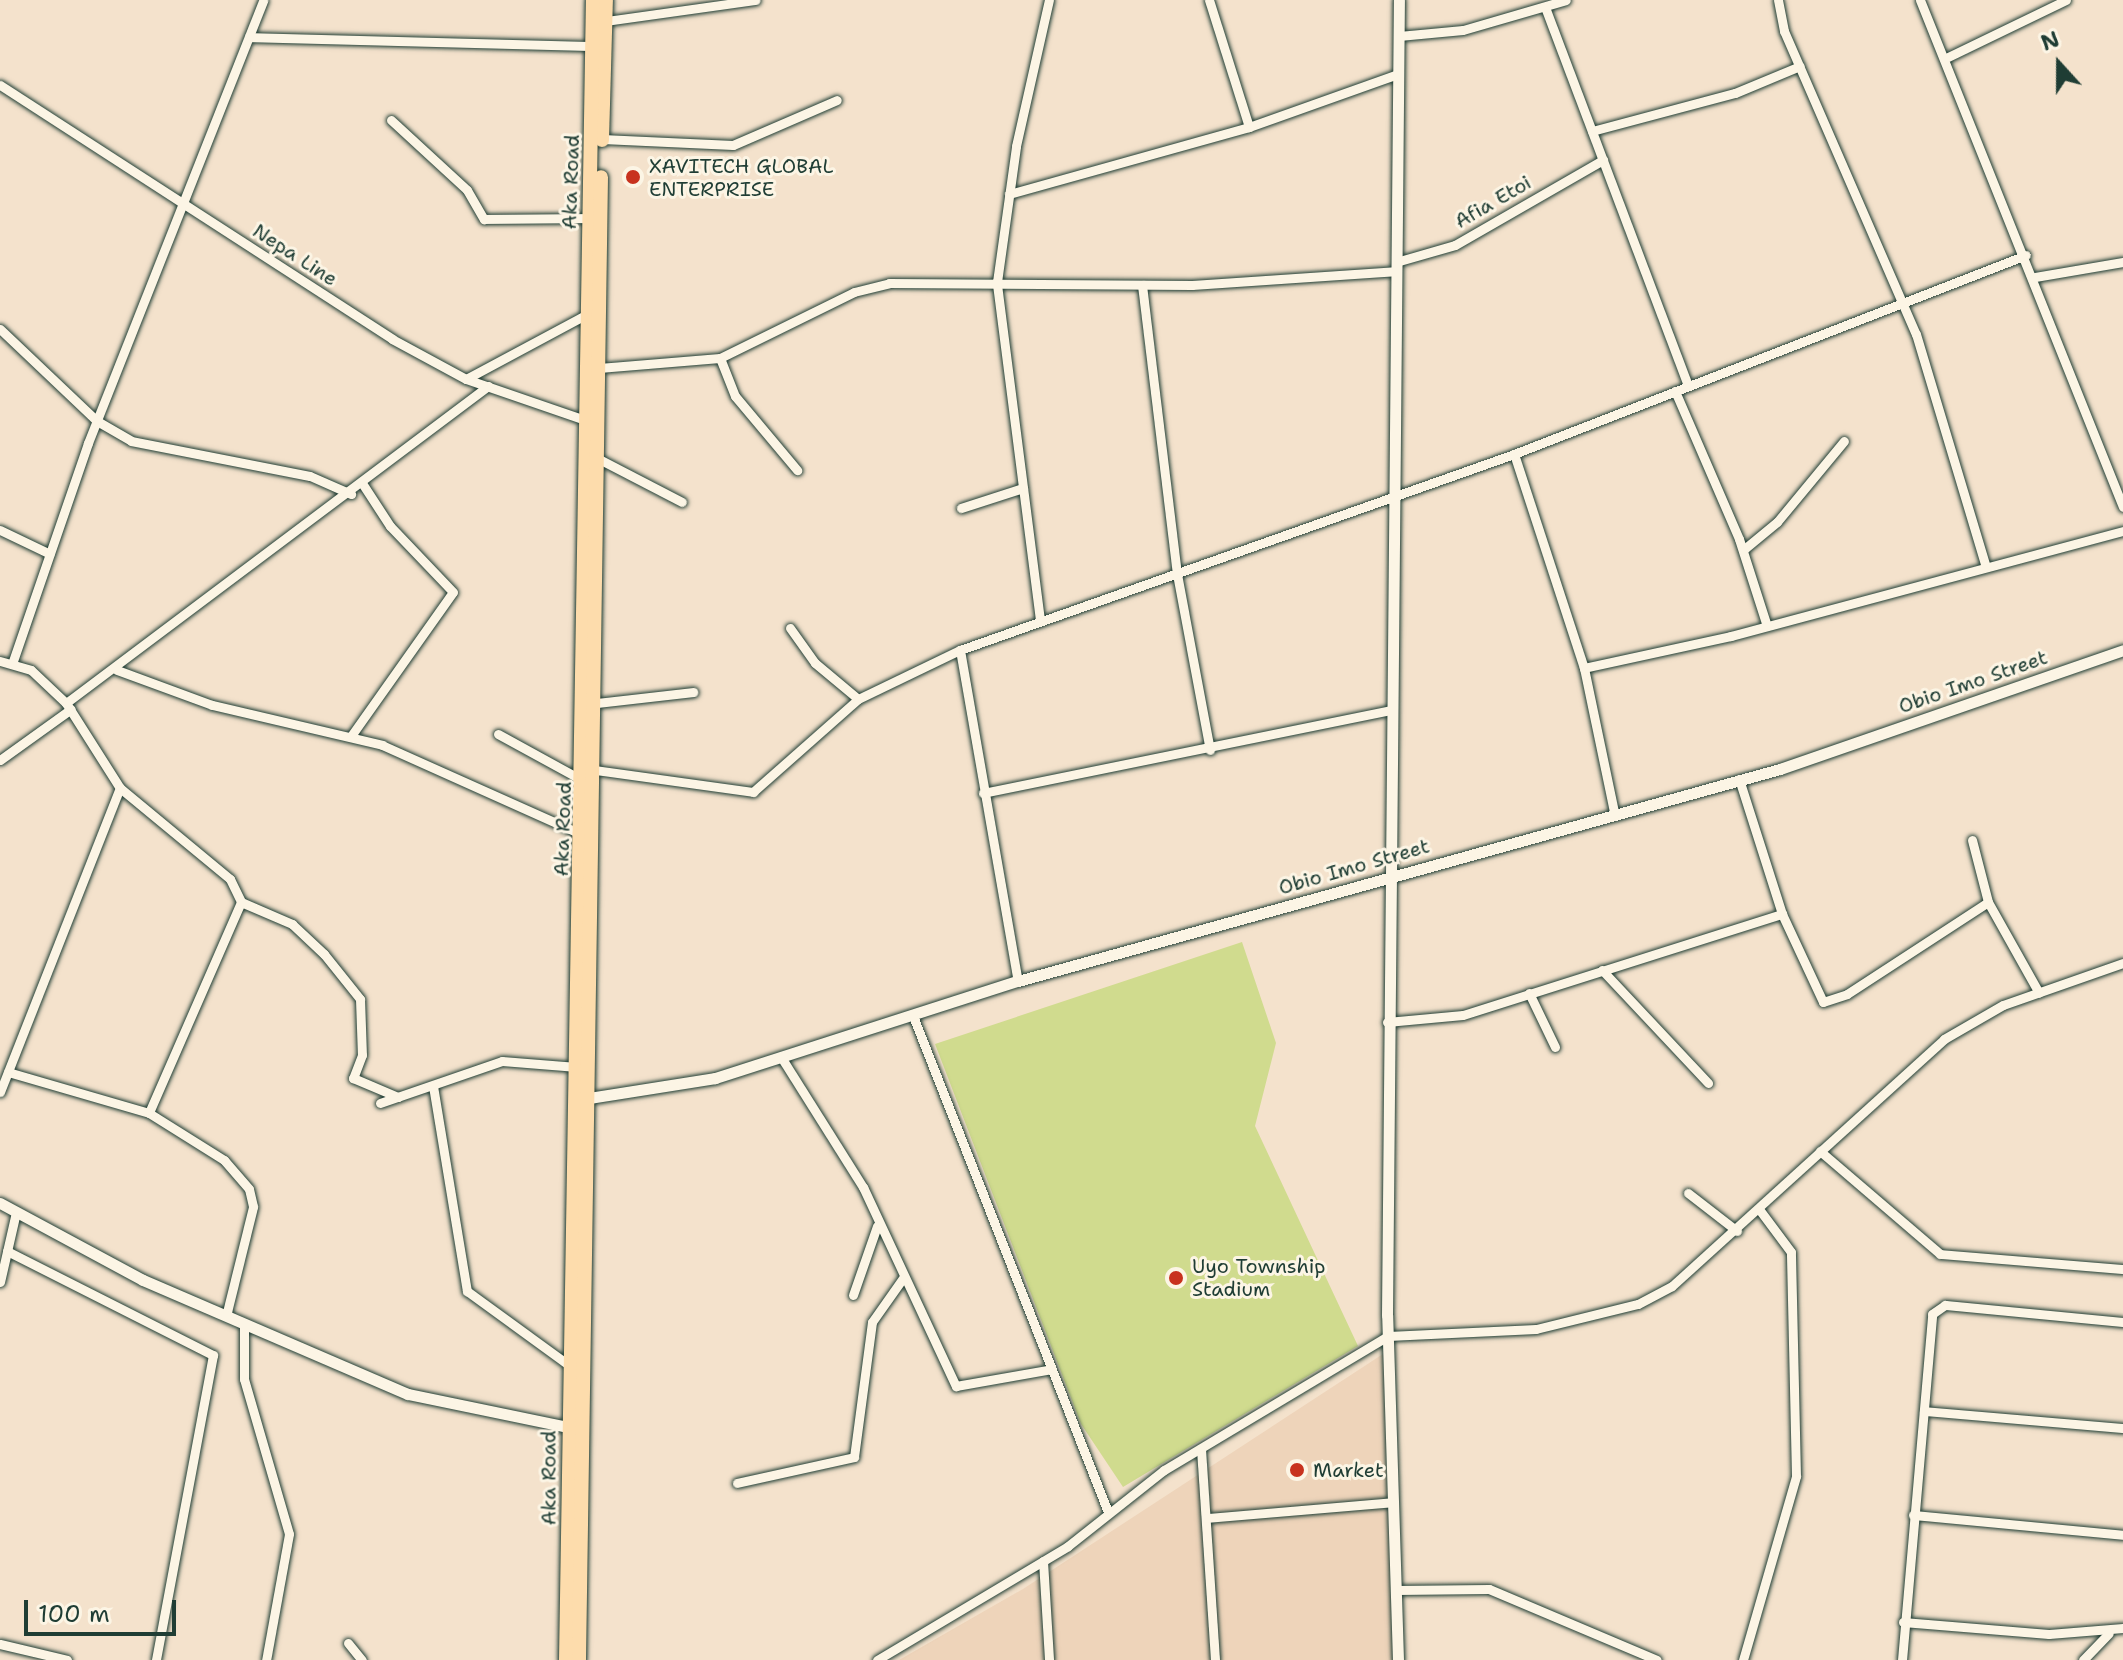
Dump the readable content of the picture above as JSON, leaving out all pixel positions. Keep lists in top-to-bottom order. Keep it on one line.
{"streets":{"main road":["Aka Road"],"street":["Afia Etoi","Nepa Line","Obio Imo Street"]},"crossings":[["Aka Road","Nepa Line"],["Aka Road","Obio Imo Street"]],"places":["XAVITECH GLOBAL ENTERPRISE","Uyo Township Stadium","Market"],"scale_bar":"100 m","north":"top"}
